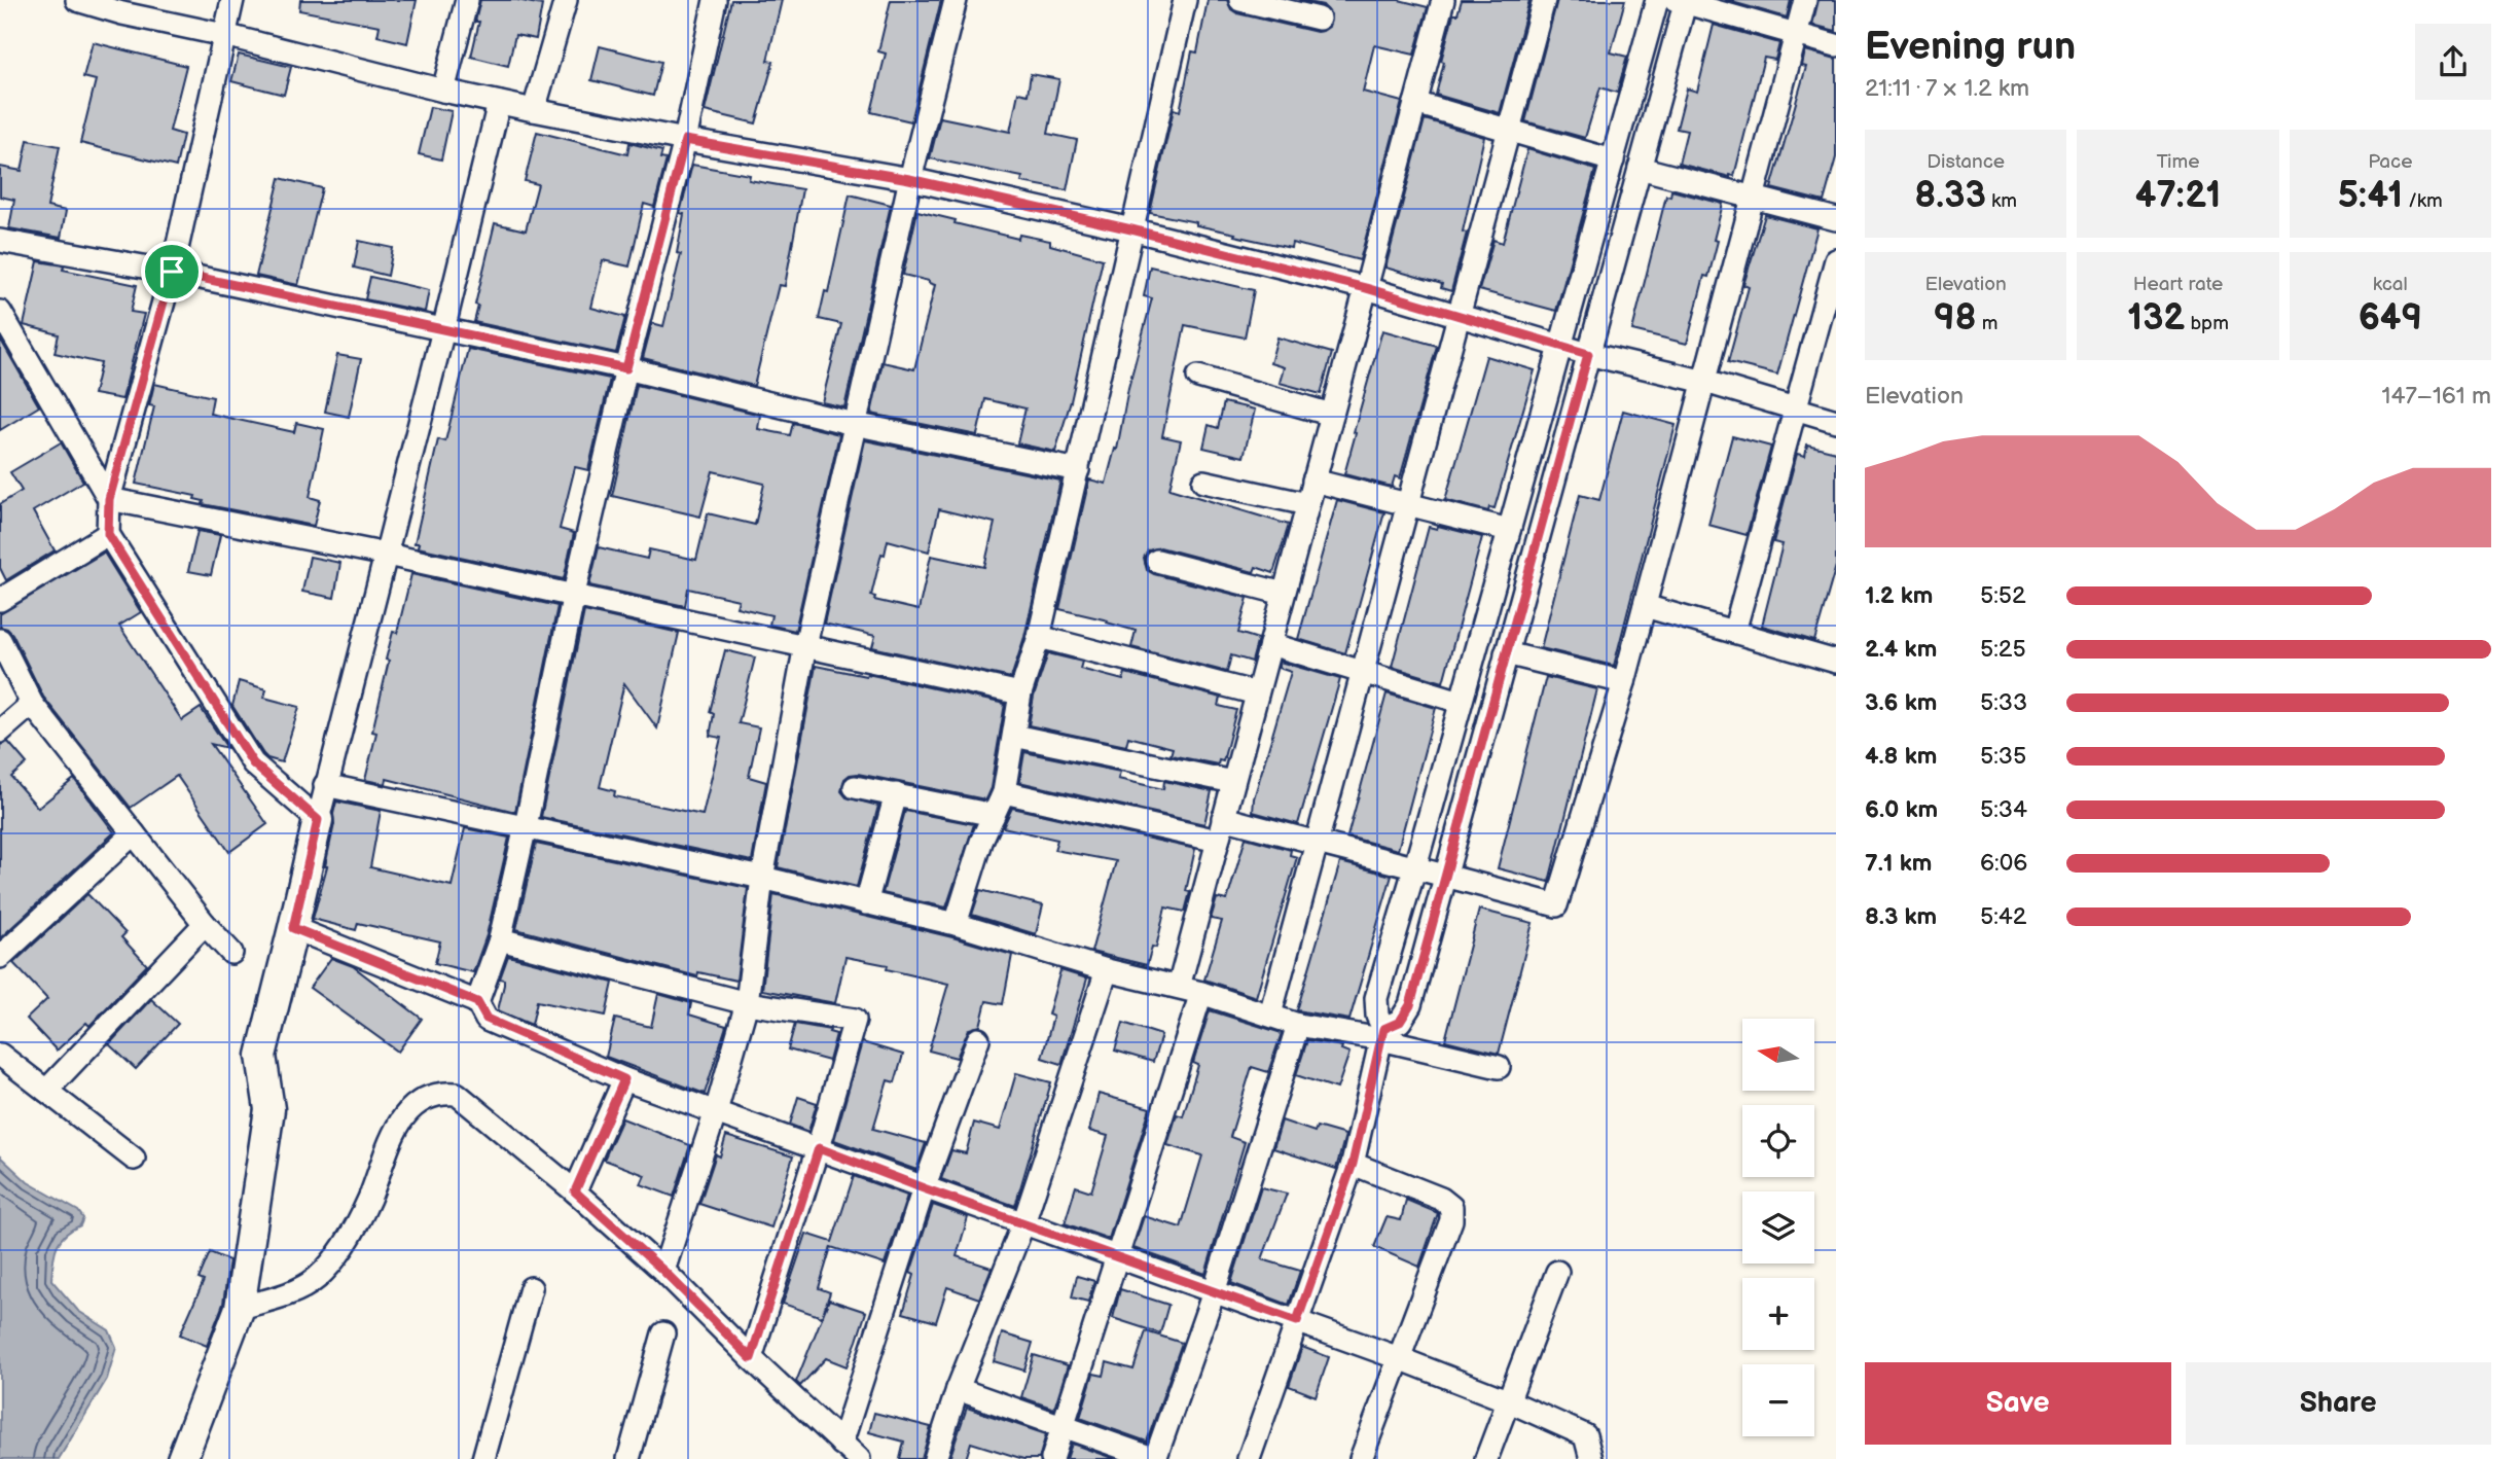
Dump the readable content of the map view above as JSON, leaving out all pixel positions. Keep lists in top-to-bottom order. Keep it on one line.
{"north":"left","page":{"heading":["Evening run","21:11 · 7 × 1.2 km"],"stats":[["Distance","8.33 km"],["Time","47:21"],["Pace","5:41 /km"],["Elevation","98 m"],["Heart rate","132 bpm"],["kcal","649"]],"chart":["Elevation","147–161 m"],"list":[{"name":"1.2 km","note":"5:52"},{"name":"2.4 km","note":"5:25"},{"name":"3.6 km","note":"5:33"},{"name":"4.8 km","note":"5:35"},{"name":"6.0 km","note":"5:34"},{"name":"7.1 km","note":"6:06"},{"name":"8.3 km","note":"5:42"}],"map_buttons":["+","−"],"buttons":["Save","Share"]}}
